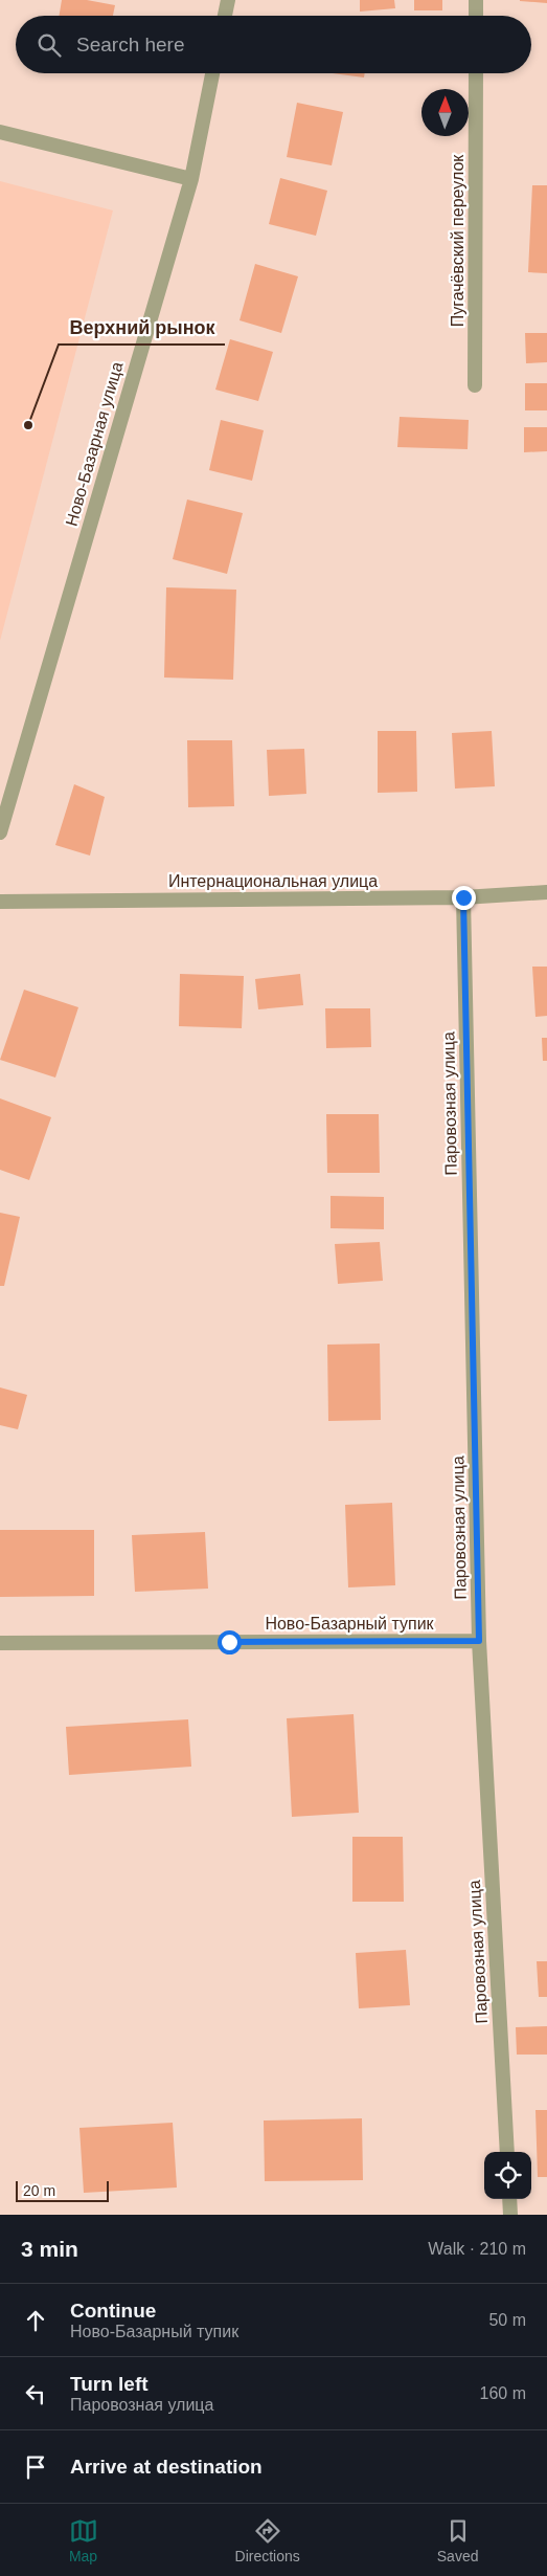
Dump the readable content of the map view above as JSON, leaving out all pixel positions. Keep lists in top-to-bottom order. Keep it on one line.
{"streets":{"street":["Пугачёвский переулок","Ново-Базарная улица","Интернациональная улица","Паровозная улица","Ново-Базарный тупик"]},"crossings":[["Интернациональная улица","Паровозная улица"],["Паровозная улица","Ново-Базарный тупик"]],"places":["Верхний рынок"],"scale_bar":"20 m","north":"top","page":{"search":"Search here","scale":"20 m","heading":["3 min","Walk · 210 m"],"list":[["Continue","Ново-Базарный тупик","50 m"],["Turn left","Паровозная улица","160 m"],"Arrive at destination"],"nav":["Map","Directions","Saved"]}}
